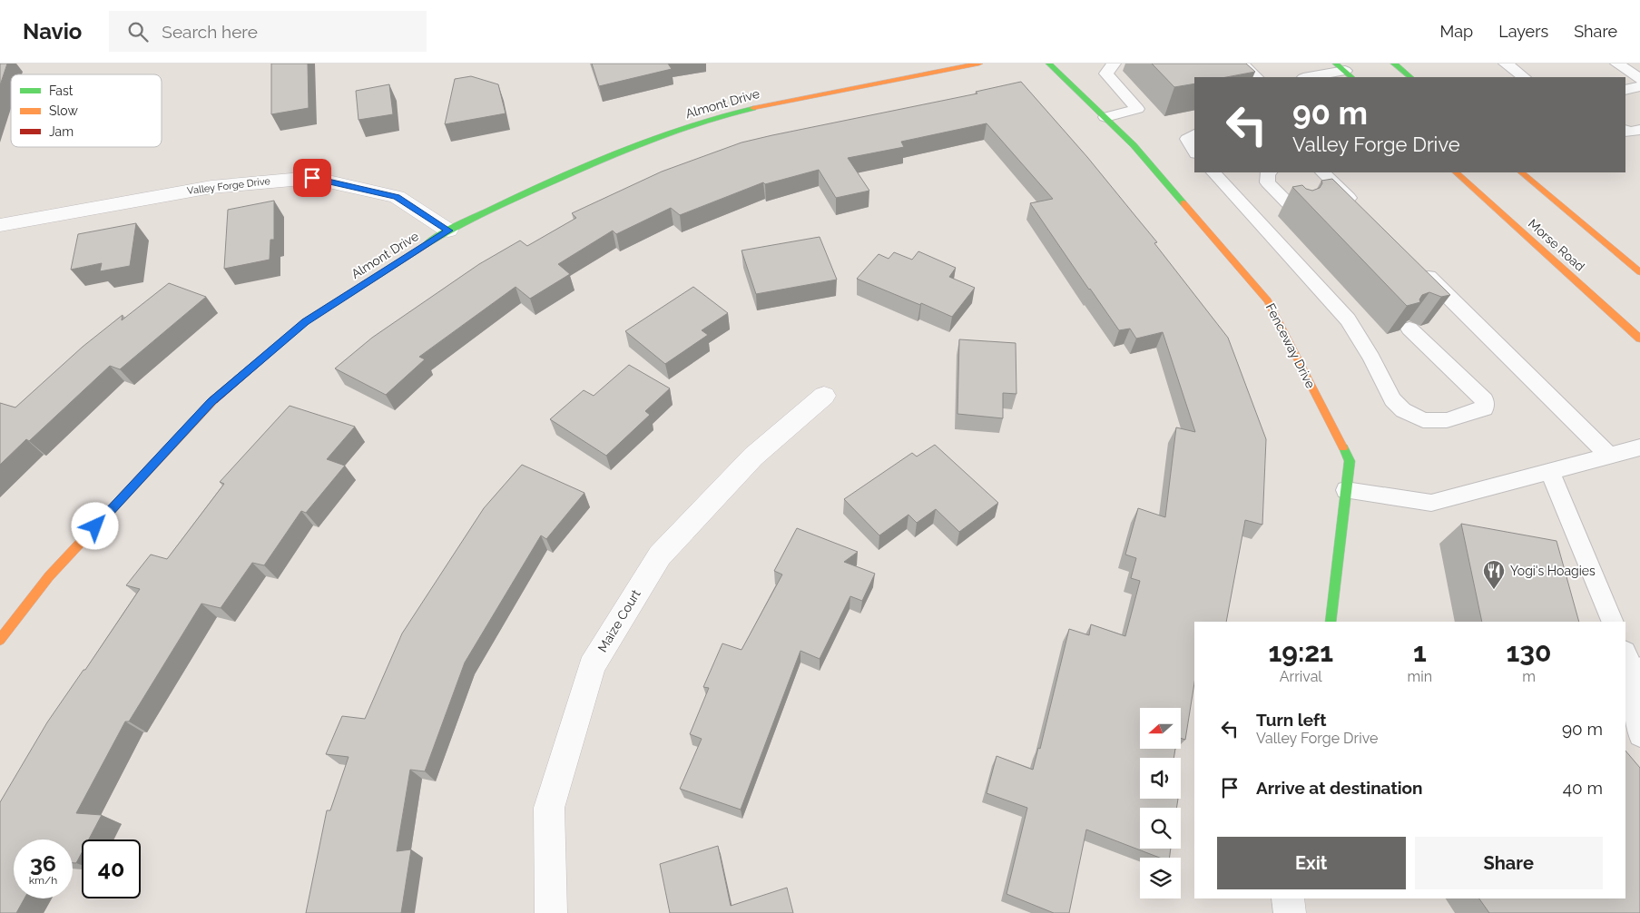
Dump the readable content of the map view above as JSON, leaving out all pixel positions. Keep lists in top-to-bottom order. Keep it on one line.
{"streets":{"street":["Almont Drive","Valley Forge Drive","Morse Road","Fenceway Drive","Maize Court"]},"crossings":[["Almont Drive","Valley Forge Drive"]],"places":{"restaurant":["Yogi's Hoagies"]},"legend":["Fast","Slow","Jam"],"north":"left","page":{"header":"Navio","search":"Search here","nav":["Map","Layers","Share"],"turn":["90 m","Valley Forge Drive"],"eta":["19:21","Arrival","1","min","130","m"],"list":[{"name":"Turn left","note":"Valley Forge Drive","value":"90 m"},{"name":"Arrive at destination","value":"40 m"}],"buttons":["Exit","Share"],"speed":"36 km/h","limit":"40"}}
